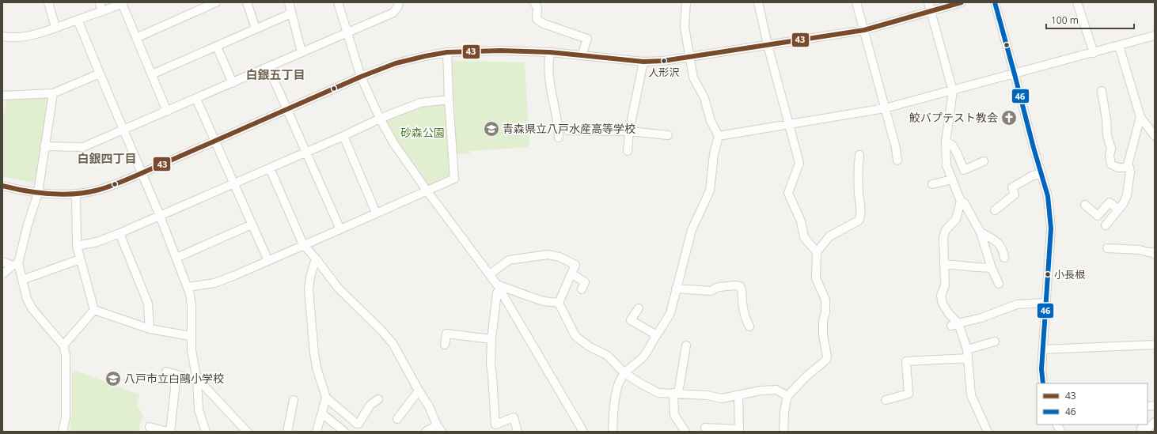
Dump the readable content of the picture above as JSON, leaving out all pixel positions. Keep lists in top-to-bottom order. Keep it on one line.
{"districts":["白銀五丁目","白銀四丁目"],"parks":["砂森公園"],"places":{"other":["人形沢","小長根"],"church":["鮫バプテスト教会"],"school or university":["青森県立八戸水産高等学校","八戸市立白鷗小学校"]},"lines":["transit line 43","transit line 46"],"legend":["43","46"],"scale_bar":"100 m"}
